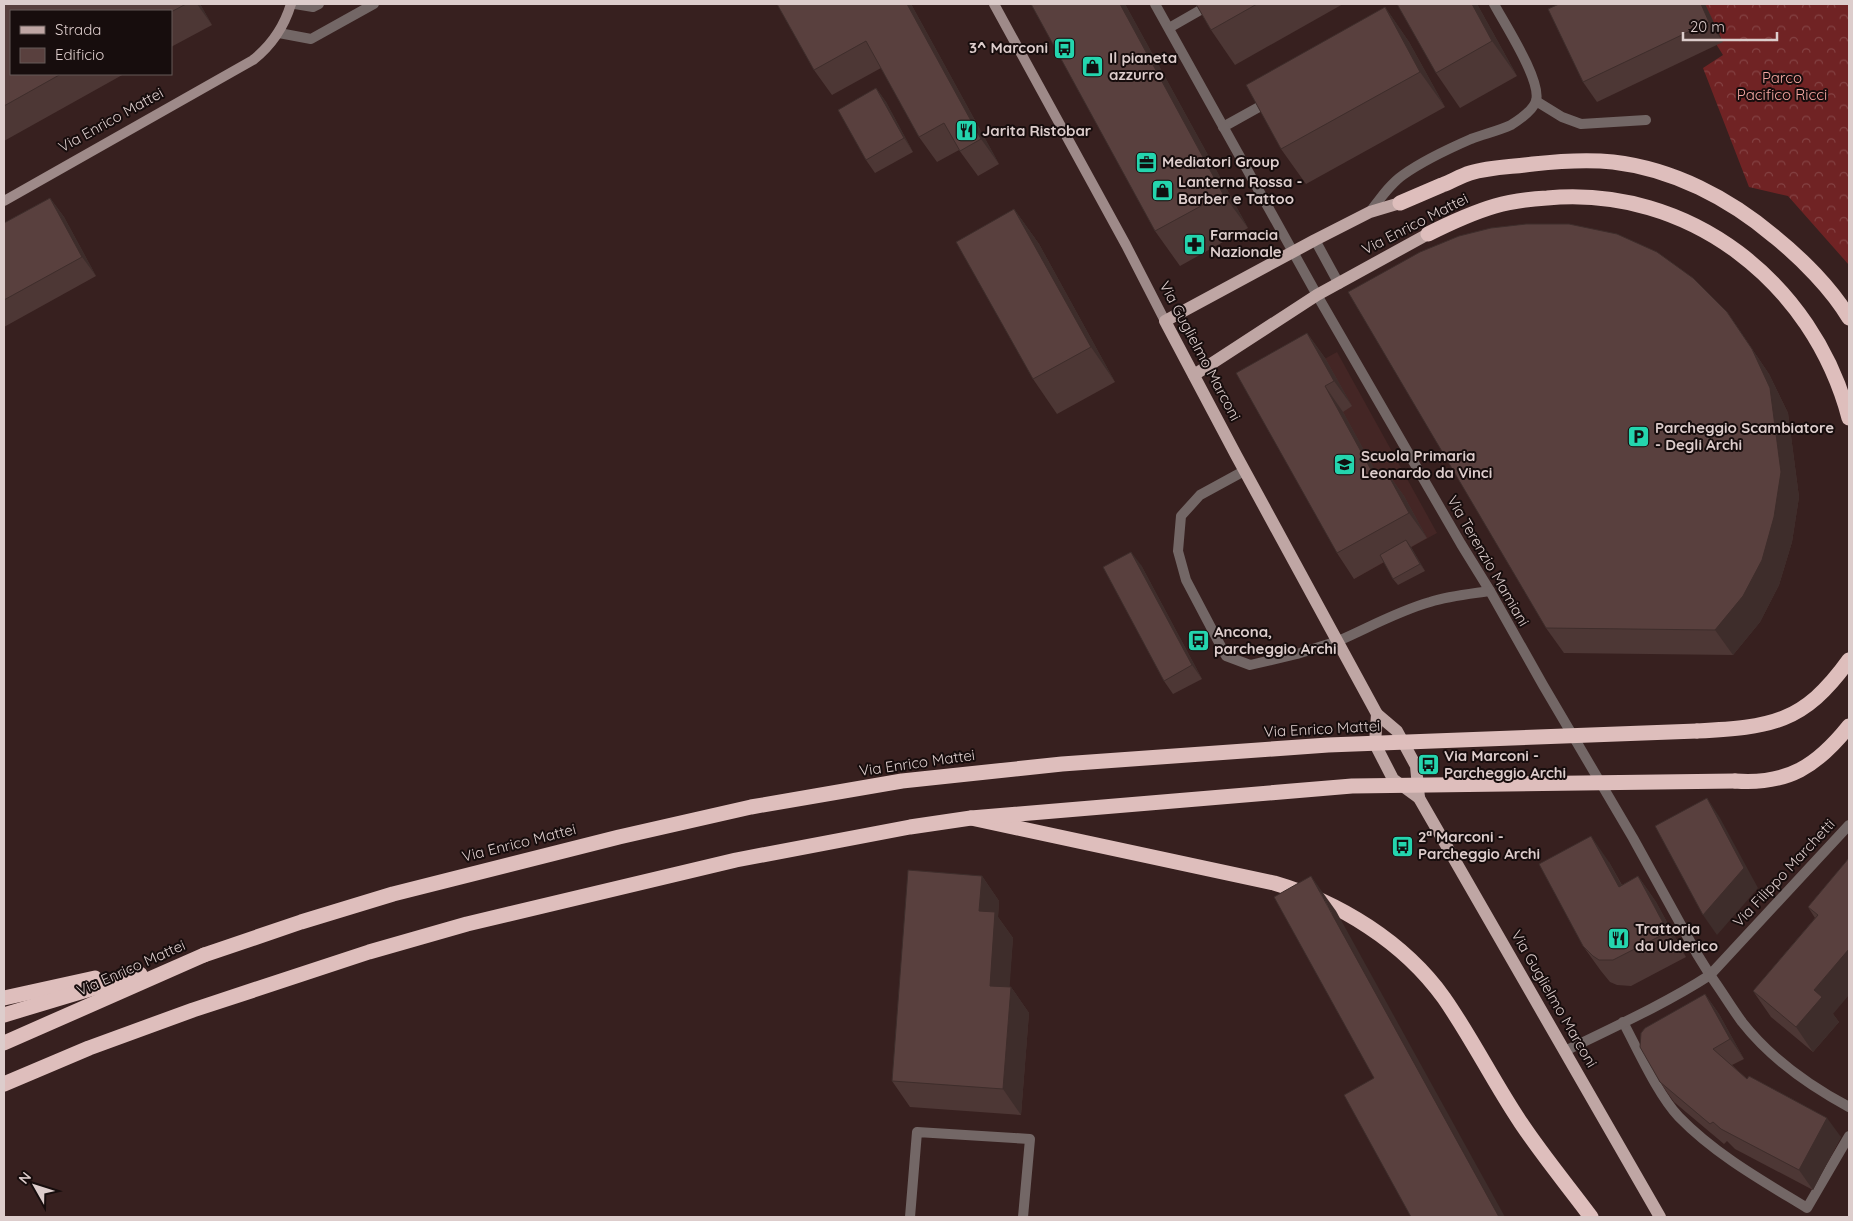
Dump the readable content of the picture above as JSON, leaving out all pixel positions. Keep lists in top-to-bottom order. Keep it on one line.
{"streets":{"highway":["Via Enrico Mattei"],"main road":["Via Guglielmo Marconi"],"street":["Via Terenzio Mamiani","Via Filippo Marchetti"]},"crossings":[["Via Enrico Mattei","Via Guglielmo Marconi"],["Via Enrico Mattei","Via Terenzio Mamiani"],["Via Guglielmo Marconi","Via Filippo Marchetti"],["Via Terenzio Mamiani","Via Filippo Marchetti"]],"parks":["Parco Pacifico Ricci"],"places":{"bus stop":["3^ Marconi","Ancona, parcheggio Archi","Via Marconi - Parcheggio Archi","2ª Marconi - Parcheggio Archi"],"shop":["Il pianeta azzurro","Lanterna Rossa - Barber e Tattoo"],"restaurant":["Jarita Ristobar","Trattoria da Ulderico"],"office":["Mediatori Group"],"pharmacy":["Farmacia Nazionale"],"parking":["Parcheggio Scambiatore - Degli Archi"],"school or university":["Scuola Primaria Leonardo da Vinci"]},"legend":["Strada","Edificio"],"scale_bar":"20 m","north":"top left"}
